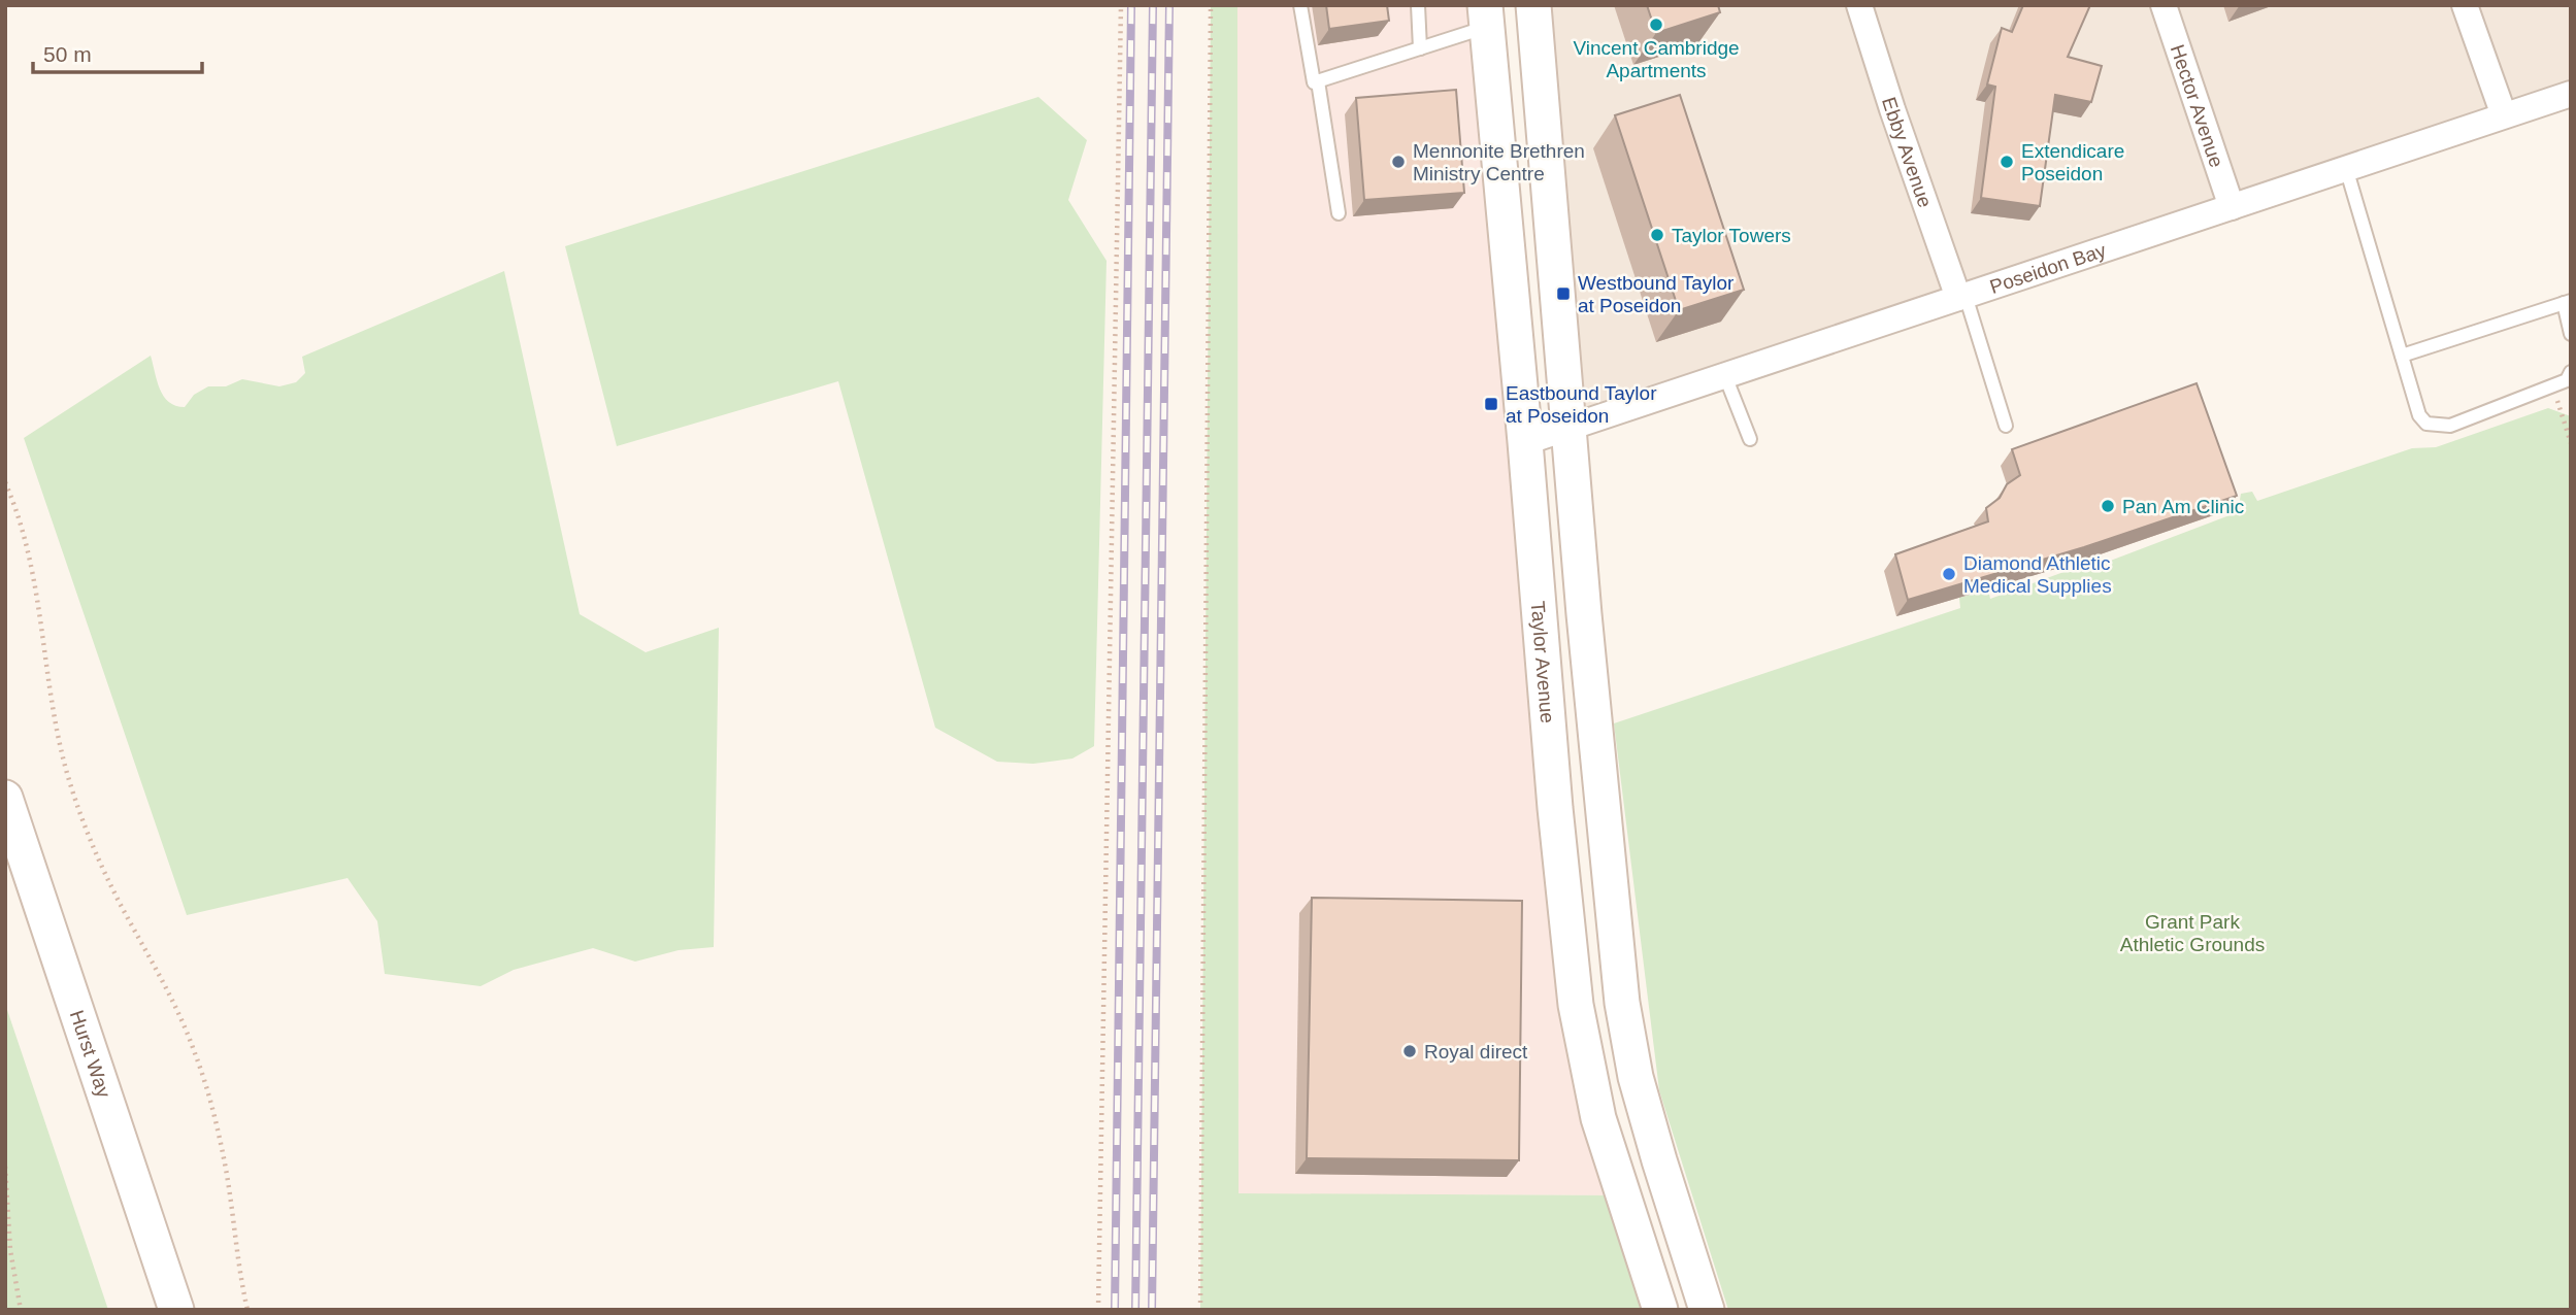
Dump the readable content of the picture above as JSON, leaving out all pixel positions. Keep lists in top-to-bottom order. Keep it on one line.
{"streets":{"main road":["Taylor Avenue","Hurst Way"],"street":["Hector Avenue","Ebby Avenue","Poseidon Bay"]},"crossings":[["Hector Avenue","Poseidon Bay"],["Ebby Avenue","Poseidon Bay"],["Poseidon Bay","Taylor Avenue"]],"parks":["Grant Park Athletic Grounds"],"places":{"other":["Vincent Cambridge Apartments","Mennonite Brethren Ministry Centre","Extendicare Poseidon","Taylor Towers","Pan Am Clinic","Diamond Athletic Medical Supplies","Royal direct"],"transit":["Westbound Taylor at Poseidon","Eastbound Taylor at Poseidon"]},"scale_bar":"50 m"}
